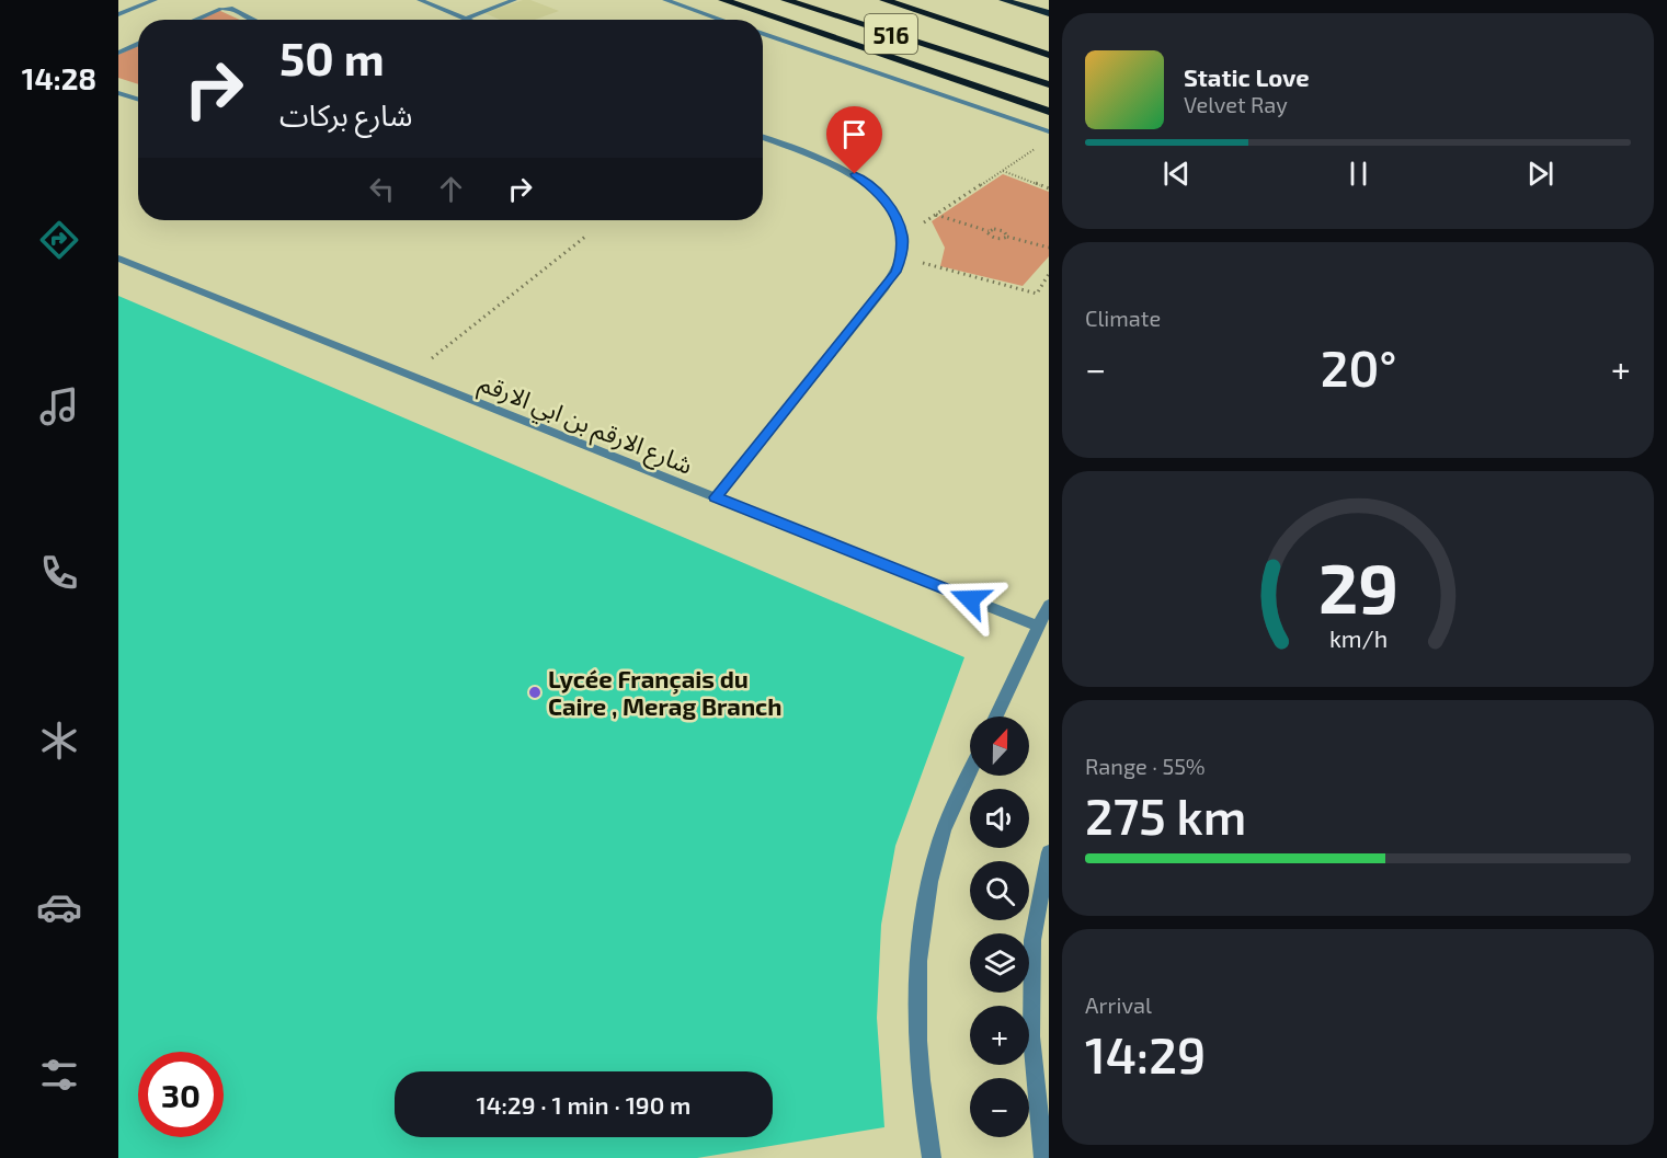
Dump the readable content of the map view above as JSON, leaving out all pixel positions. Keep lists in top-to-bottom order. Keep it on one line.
{"streets":{"highway":["516"],"street":["شارع الارقم بن ابي الارقم"]},"places":["Lycée Français du Caire , Merag Branch"],"north":"top","page":{"tabs":"14:28","turn":["50 m","شارع بركات"],"song":["Static Love","Velvet Ray"],"tile":["Climate",["Range · 55%","275 km"],["Arrival","14:29"]],"heat":["−","20°","+"],"map_buttons":["+","−"],"limit":"30","trip":"14:29 · 1 min · 190 m","gauge":["29","km/h"]}}
